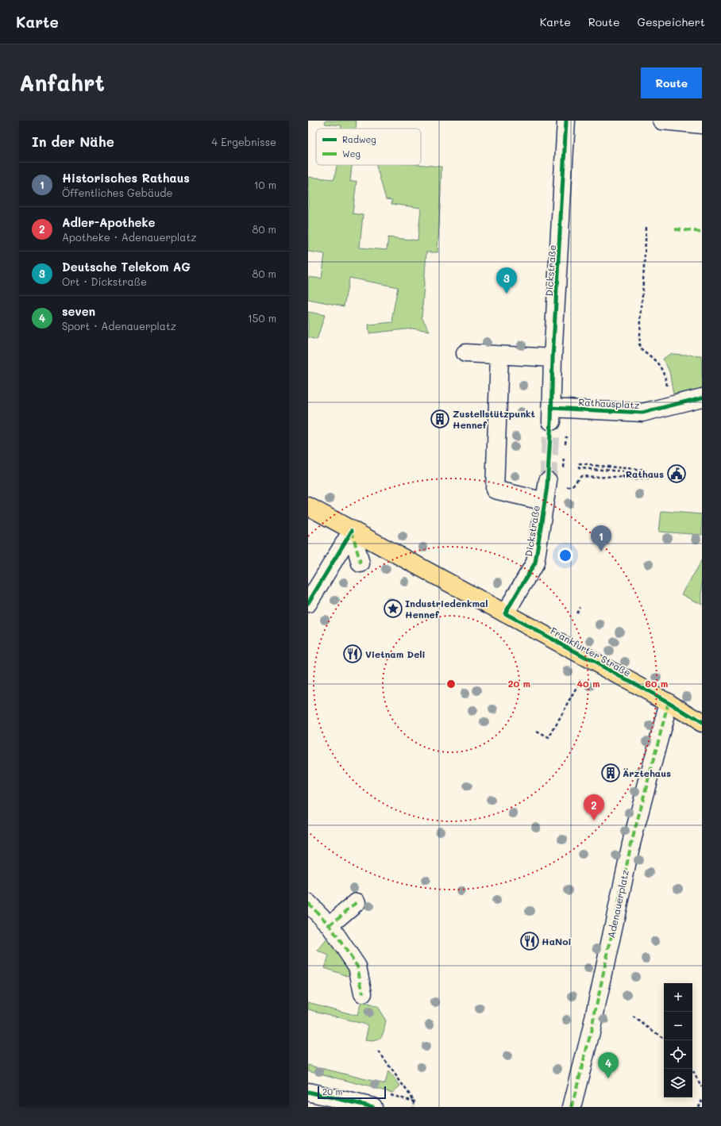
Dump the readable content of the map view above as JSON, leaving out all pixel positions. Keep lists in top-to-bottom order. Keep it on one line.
{"streets":{"main road":["Frankfurter Straße"],"street":["Dickstraße","Rathausplatz","Adenauerplatz"]},"crossings":[["Dickstraße","Rathausplatz"],["Dickstraße","Frankfurter Straße"],["Frankfurter Straße","Adenauerplatz"]],"places":{"building":["Zustellstützpunkt Hennef","Ärztehaus"],"public building":["Rathaus"],"place":["Industriedenkmal Hennef"],"restaurant":["Vietnam Deli","HaNoi"]},"legend":["Radweg","Weg"],"scale_bar":"20 m","page":{"header":"Karte","nav":["Karte","Route","Gespeichert"],"buttons":"Route","title":"Anfahrt","heading":["In der Nähe","4 Ergebnisse"],"list":[{"mark":"1","name":"Historisches Rathaus","note":"Öffentliches Gebäude","value":"10 m"},{"mark":"2","name":"Adler-Apotheke","note":"Apotheke · Adenauerplatz","value":"80 m"},{"mark":"3","name":"Deutsche Telekom AG","note":"Ort · Dickstraße","value":"80 m"},{"mark":"4","name":"seven","note":"Sport · Adenauerplatz","value":"150 m"}],"pins":["3","1","2","4"],"map_buttons":["+","−"],"scale":"20 m"},"rings":["20 m","40 m","60 m"]}
